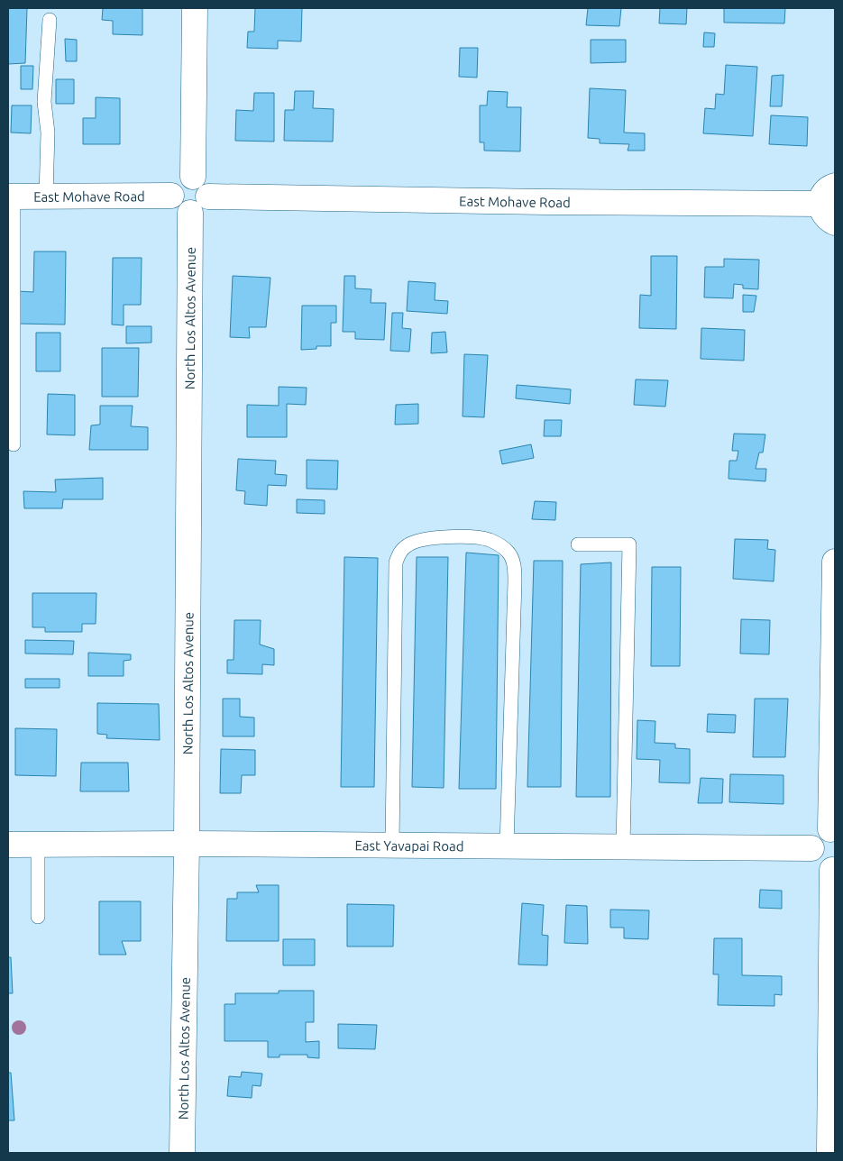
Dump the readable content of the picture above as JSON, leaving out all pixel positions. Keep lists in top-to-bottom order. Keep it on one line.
{"streets":{"street":["East Mohave Road","North Los Altos Avenue","East Yavapai Road"]},"crossings":[["East Mohave Road","North Los Altos Avenue"],["North Los Altos Avenue","East Yavapai Road"]]}
